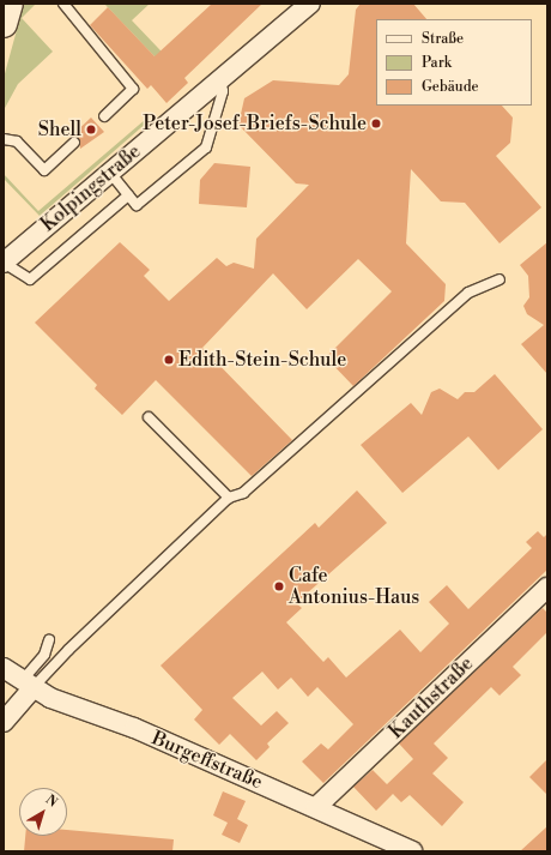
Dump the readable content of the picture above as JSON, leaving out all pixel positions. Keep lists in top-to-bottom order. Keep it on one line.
{"streets":{"street":["Kolpingstraße","Kauthstraße","Burgeffstraße"]},"crossings":[["Kauthstraße","Burgeffstraße"]],"places":["Peter-Josef-Briefs-Schule","Shell","Edith-Stein-Schule","Cafe Antonius-Haus"],"legend":["Straße","Park","Gebäude"],"north":"top right"}
